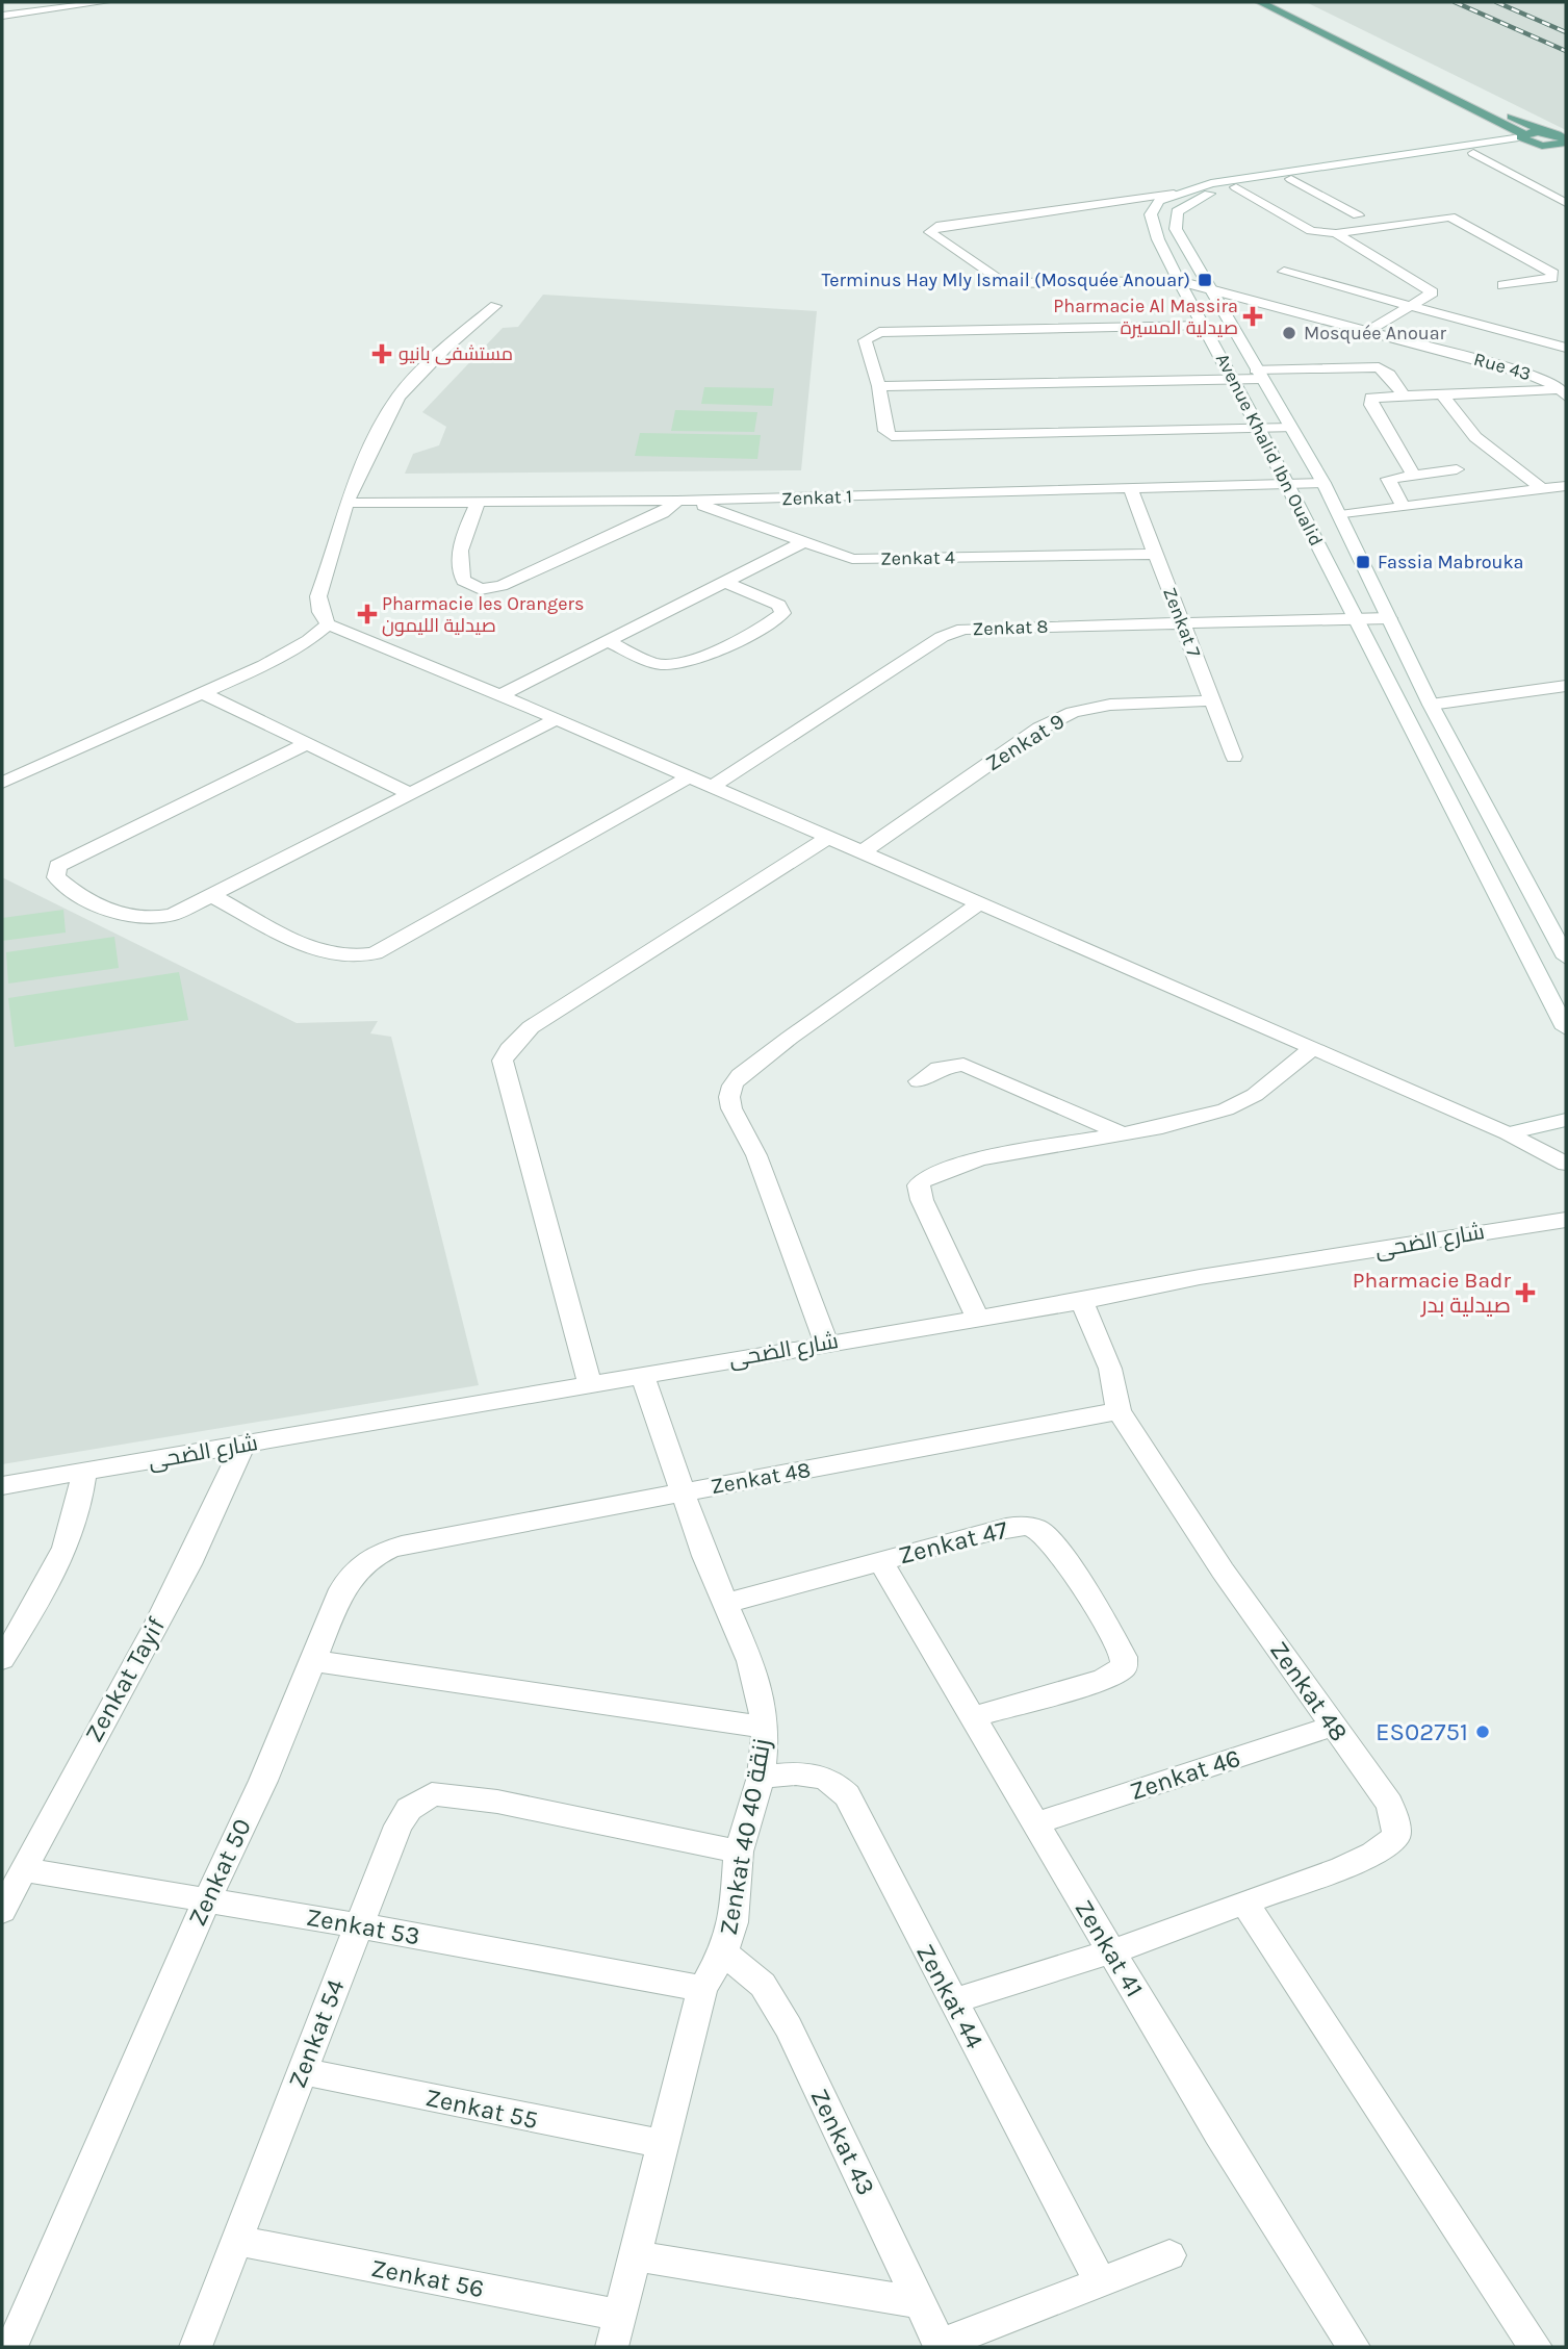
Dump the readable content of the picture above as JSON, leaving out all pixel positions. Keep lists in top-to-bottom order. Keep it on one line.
{"streets":{"street":["Rue 43","Avenue Khalid Ibn Oualid","Zenkat 1","Zenkat 4","Zenkat 7","Zenkat 8","Zenkat 9","شارع الضحى","Zenkat 48","Zenkat 47","Zenkat Tayif","Zenkat 46","Zenkat 40 زنقة 40","Zenkat 50","Zenkat 53","Zenkat 41","Zenkat 44","Zenkat 54","Zenkat 55","Zenkat 43","Zenkat 56"]},"crossings":[["Rue 43","Avenue Khalid Ibn Oualid"],["Avenue Khalid Ibn Oualid","Zenkat 1"],["Avenue Khalid Ibn Oualid","Zenkat 8"],["Zenkat 1","Zenkat 4"],["Zenkat 1","Zenkat 7"],["Zenkat 4","Zenkat 7"],["Zenkat 7","Zenkat 8"],["Zenkat 7","Zenkat 9"],["شارع الضحى","Zenkat 48"],["شارع الضحى","Zenkat Tayif"],["شارع الضحى","Zenkat 40 زنقة 40"],["Zenkat 48","Zenkat 46"],["Zenkat 48","Zenkat 40 زنقة 40"],["Zenkat 48","Zenkat 50"],["Zenkat 47","Zenkat 40 زنقة 40"],["Zenkat 47","Zenkat 41"],["Zenkat Tayif","Zenkat 53"],["Zenkat 46","Zenkat 41"],["Zenkat 40 زنقة 40","Zenkat 53"],["Zenkat 40 زنقة 40","Zenkat 44"],["Zenkat 40 زنقة 40","Zenkat 54"],["Zenkat 40 زنقة 40","Zenkat 55"],["Zenkat 40 زنقة 40","Zenkat 43"],["Zenkat 40 زنقة 40","Zenkat 56"],["Zenkat 50","Zenkat 53"],["Zenkat 53","Zenkat 54"],["Zenkat 54","Zenkat 55"],["Zenkat 54","Zenkat 56"]],"places":{"transit":["Terminus Hay Mly Ismail (Mosquée Anouar)","Fassia Mabrouka"],"health":["Pharmacie Al Massira صيدلية المسيرة","مستشفى بانيو","Pharmacie les Orangers صيدلية الليمون","Pharmacie Badr صيدلية بدر"],"other":["Mosquée Anouar","ES02751"]}}
